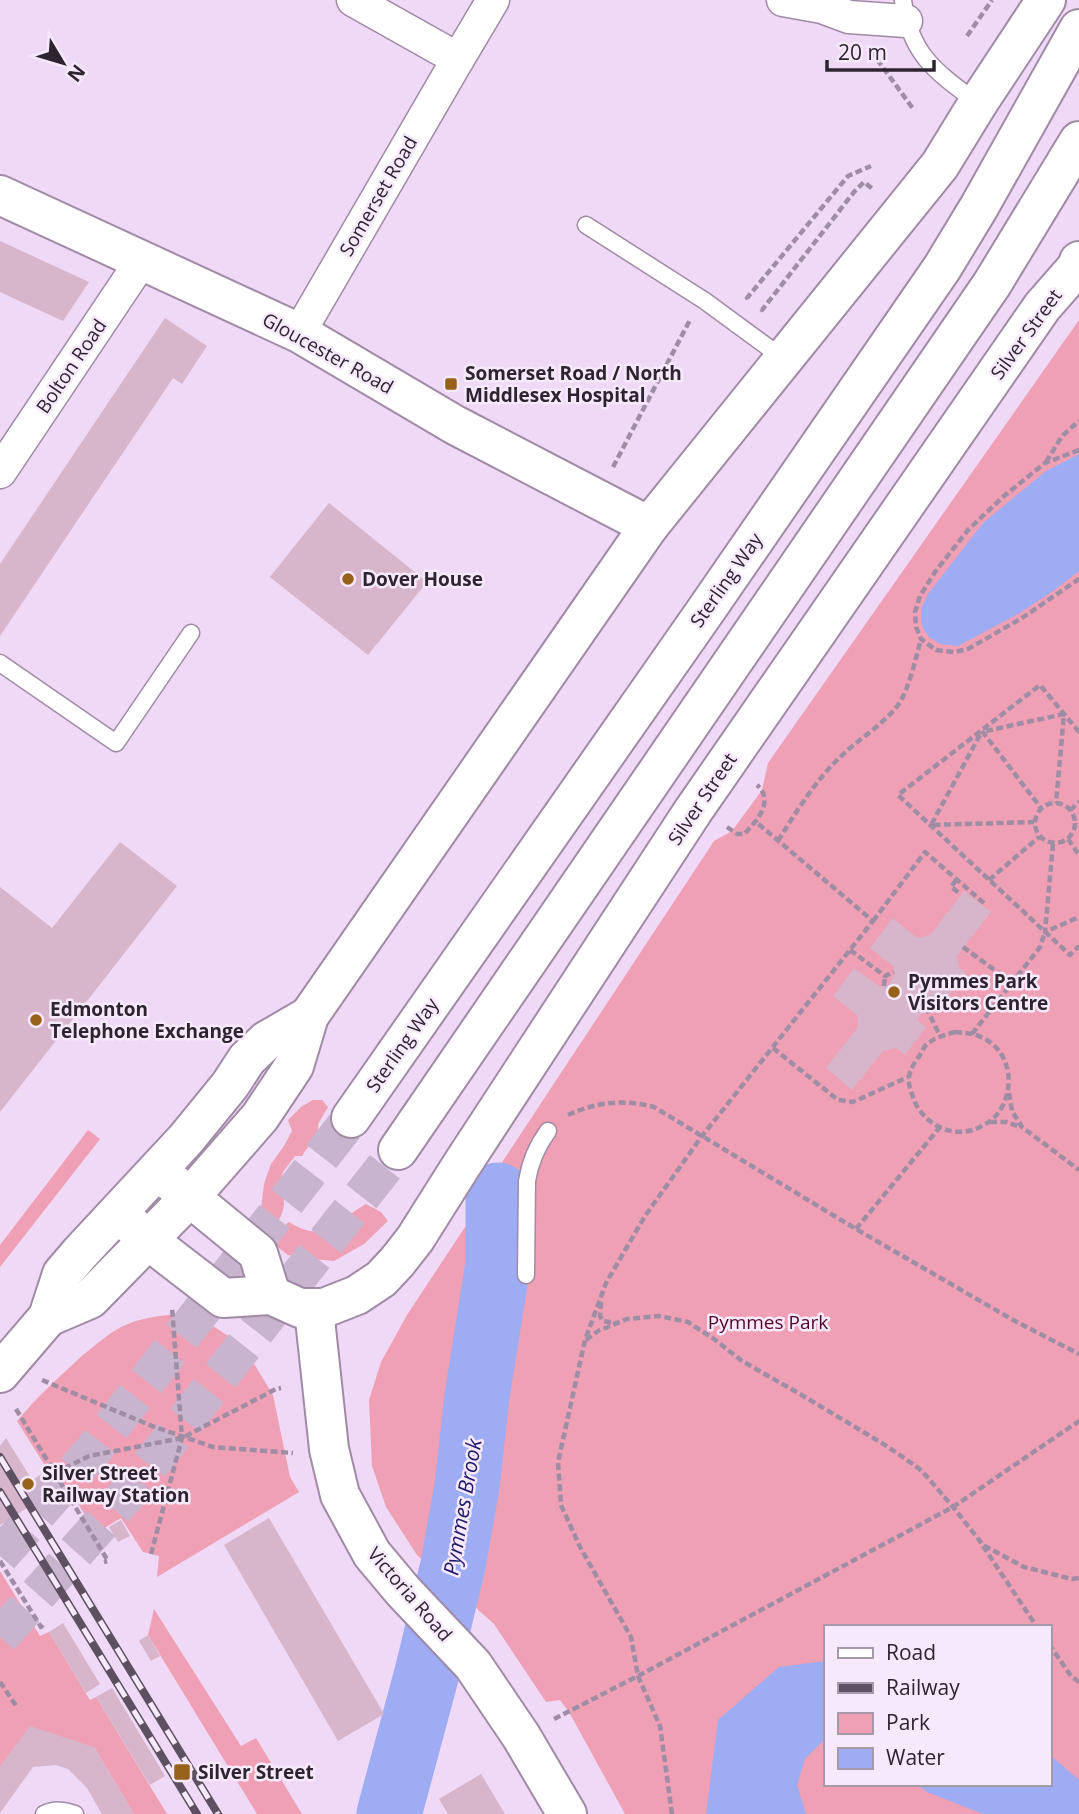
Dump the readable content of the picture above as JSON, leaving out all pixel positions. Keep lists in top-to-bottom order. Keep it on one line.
{"streets":{"main road":["Silver Street","Gloucester Road","Sterling Way","Victoria Road"],"street":["Somerset Road","Bolton Road"]},"crossings":[["Somerset Road","Gloucester Road"],["Silver Street","Victoria Road"],["Gloucester Road","Bolton Road"]],"water":["Pymmes Brook"],"parks":["Pymmes Park"],"places":{"transit":["Somerset Road / North Middlesex Hospital","Silver Street"],"other":["Dover House","Pymmes Park Visitors Centre","Edmonton Telephone Exchange","Silver Street Railway Station"]},"legend":["Road","Railway","Park","Water"],"scale_bar":"20 m","north":"bottom right"}
